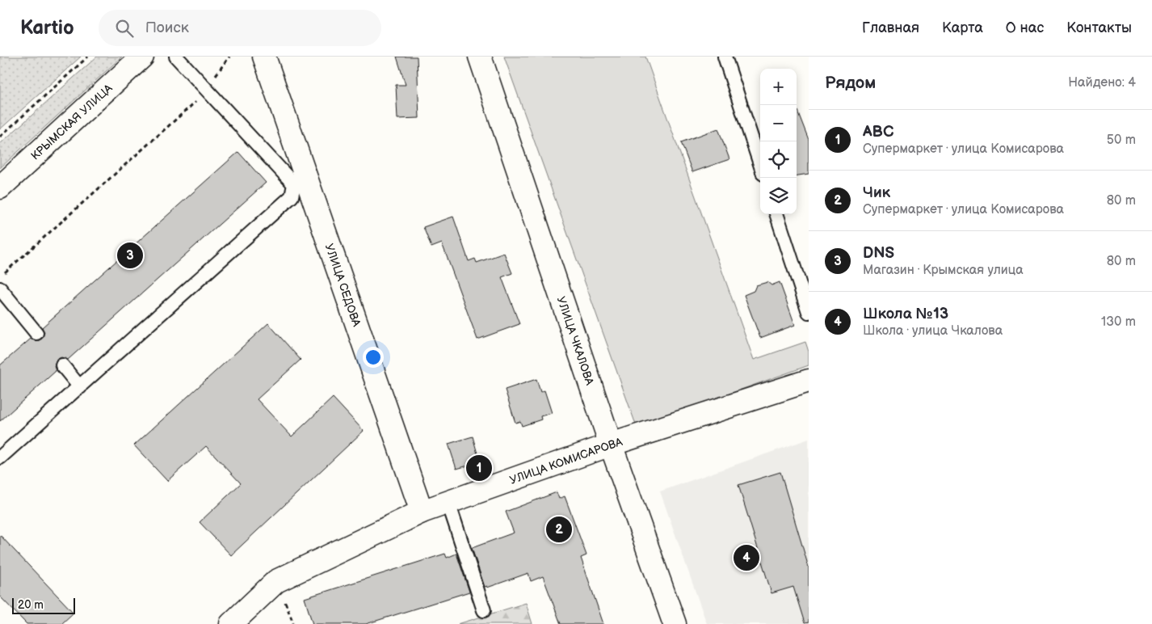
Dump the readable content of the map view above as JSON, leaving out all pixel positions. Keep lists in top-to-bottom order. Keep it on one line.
{"streets":{"street":["КРЫМСКАЯ УЛИЦА","УЛИЦА СЕДОВА","УЛИЦА ЧКАЛОВА","УЛИЦА КОМИСАРОВА"]},"crossings":[["УЛИЦА СЕДОВА","УЛИЦА КОМИСАРОВА"],["УЛИЦА ЧКАЛОВА","УЛИЦА КОМИСАРОВА"]],"scale_bar":"20 m","page":{"header":"Kartio","search":"Поиск","nav":["Главная","Карта","О нас","Контакты"],"heading":["Рядом","Найдено: 4"],"map_buttons":["+","−"],"list":[{"mark":"1","name":"ABC","note":"Супермаркет · улица Комисарова","value":"50 m"},{"mark":"2","name":"Чик","note":"Супермаркет · улица Комисарова","value":"80 m"},{"mark":"3","name":"DNS","note":"Магазин · Крымская улица","value":"80 m"},{"mark":"4","name":"Школа №13","note":"Школа · улица Чкалова","value":"130 m"}],"pins":["3","1","2","4"],"scale":"20 m"}}
